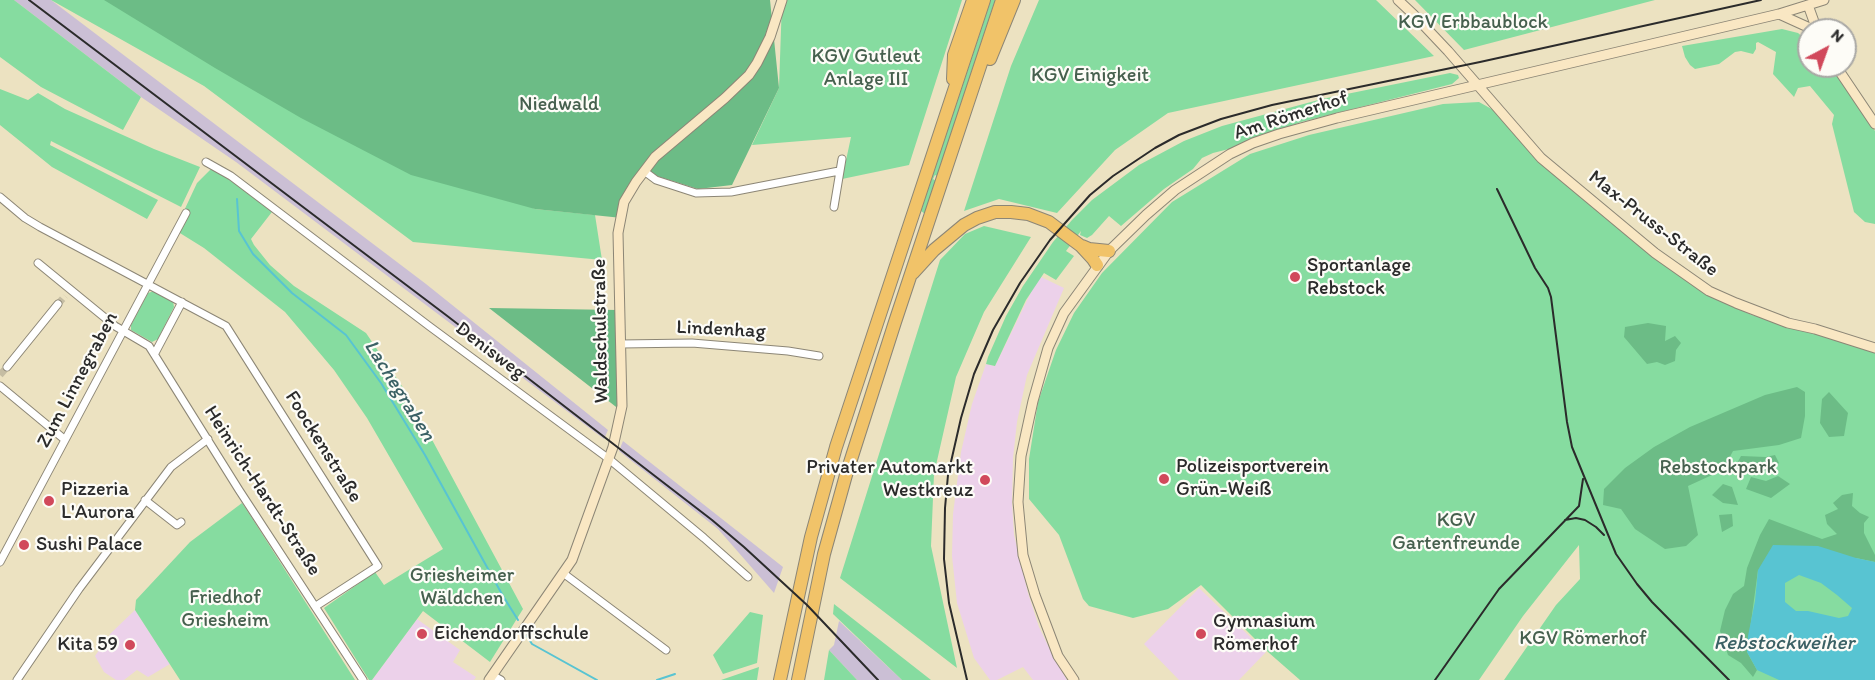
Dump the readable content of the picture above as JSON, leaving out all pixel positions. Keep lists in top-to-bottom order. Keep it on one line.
{"streets":{"main road":["Am Römerhof","Max-Pruss-Straße","Waldschulstraße"],"street":["Lindenhag","Denisweg","Zum Linnegraben","Foockenstraße","Heinrich-Hardt-Straße"]},"crossings":[["Am Römerhof","Max-Pruss-Straße"],["Lindenhag","Waldschulstraße"],["Waldschulstraße","Denisweg"],["Zum Linnegraben","Foockenstraße"],["Zum Linnegraben","Heinrich-Hardt-Straße"],["Foockenstraße","Heinrich-Hardt-Straße"]],"water":["Lachegraben","Rebstockweiher"],"parks":["KGV Erbbaublock","KGV Gutleut Anlage III","KGV Einigkeit","Niedwald","Rebstockpark","KGV Gartenfreunde","Griesheimer Wäldchen","Friedhof Griesheim","KGV Römerhof"],"places":["Sportanlage Rebstock","Polizeisportverein Grün-Weiß","Privater Automarkt Westkreuz","Pizzeria L'Aurora","Sushi Palace","Eichendorffschule","Gymnasium Römerhof","Kita 59"],"north":"top right"}
